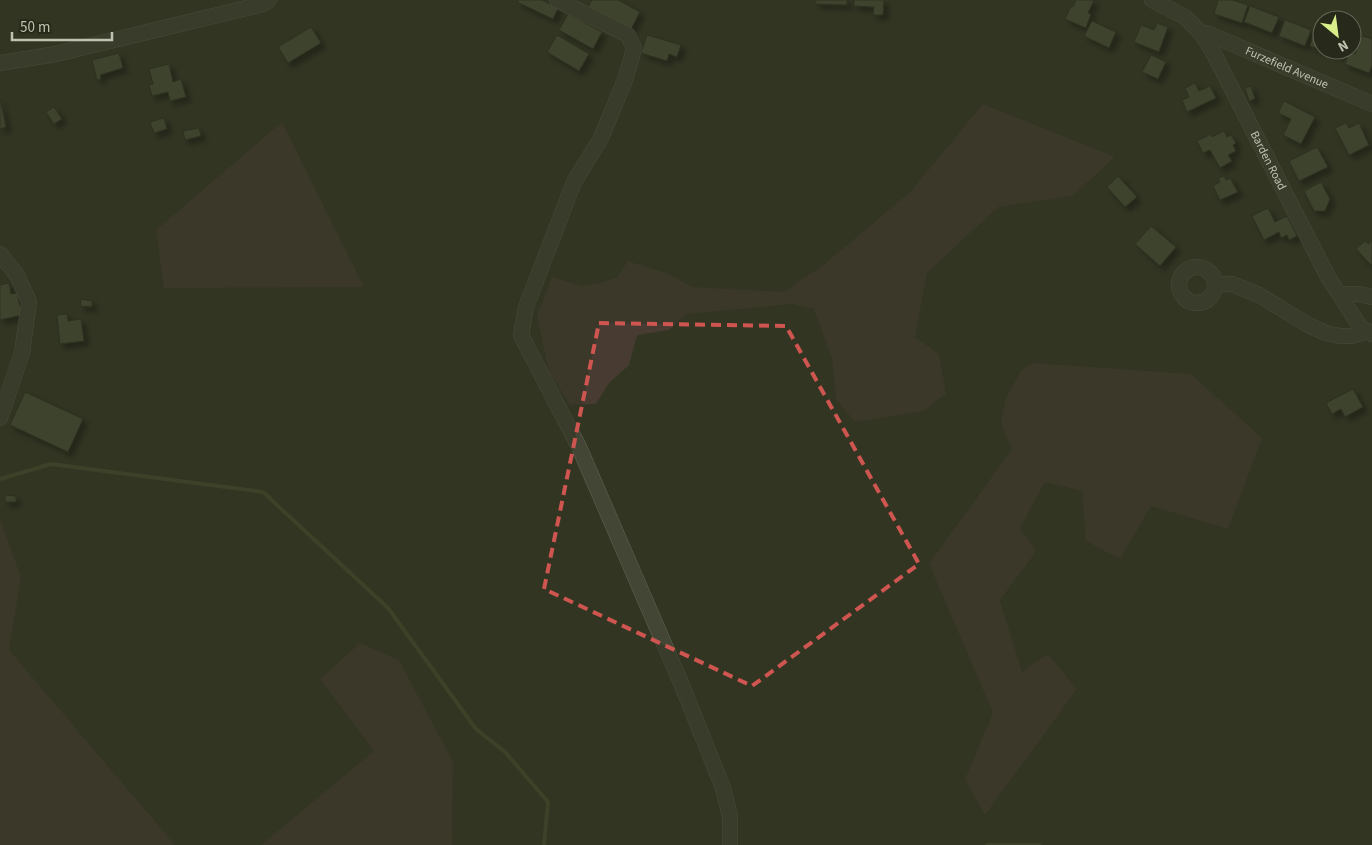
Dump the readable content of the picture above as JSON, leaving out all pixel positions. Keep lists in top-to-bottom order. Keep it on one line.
{"streets":{"street":["Furzefield Avenue","Barden Road"]},"crossings":[["Furzefield Avenue","Barden Road"]],"scale_bar":"50 m","north":"bottom right"}
